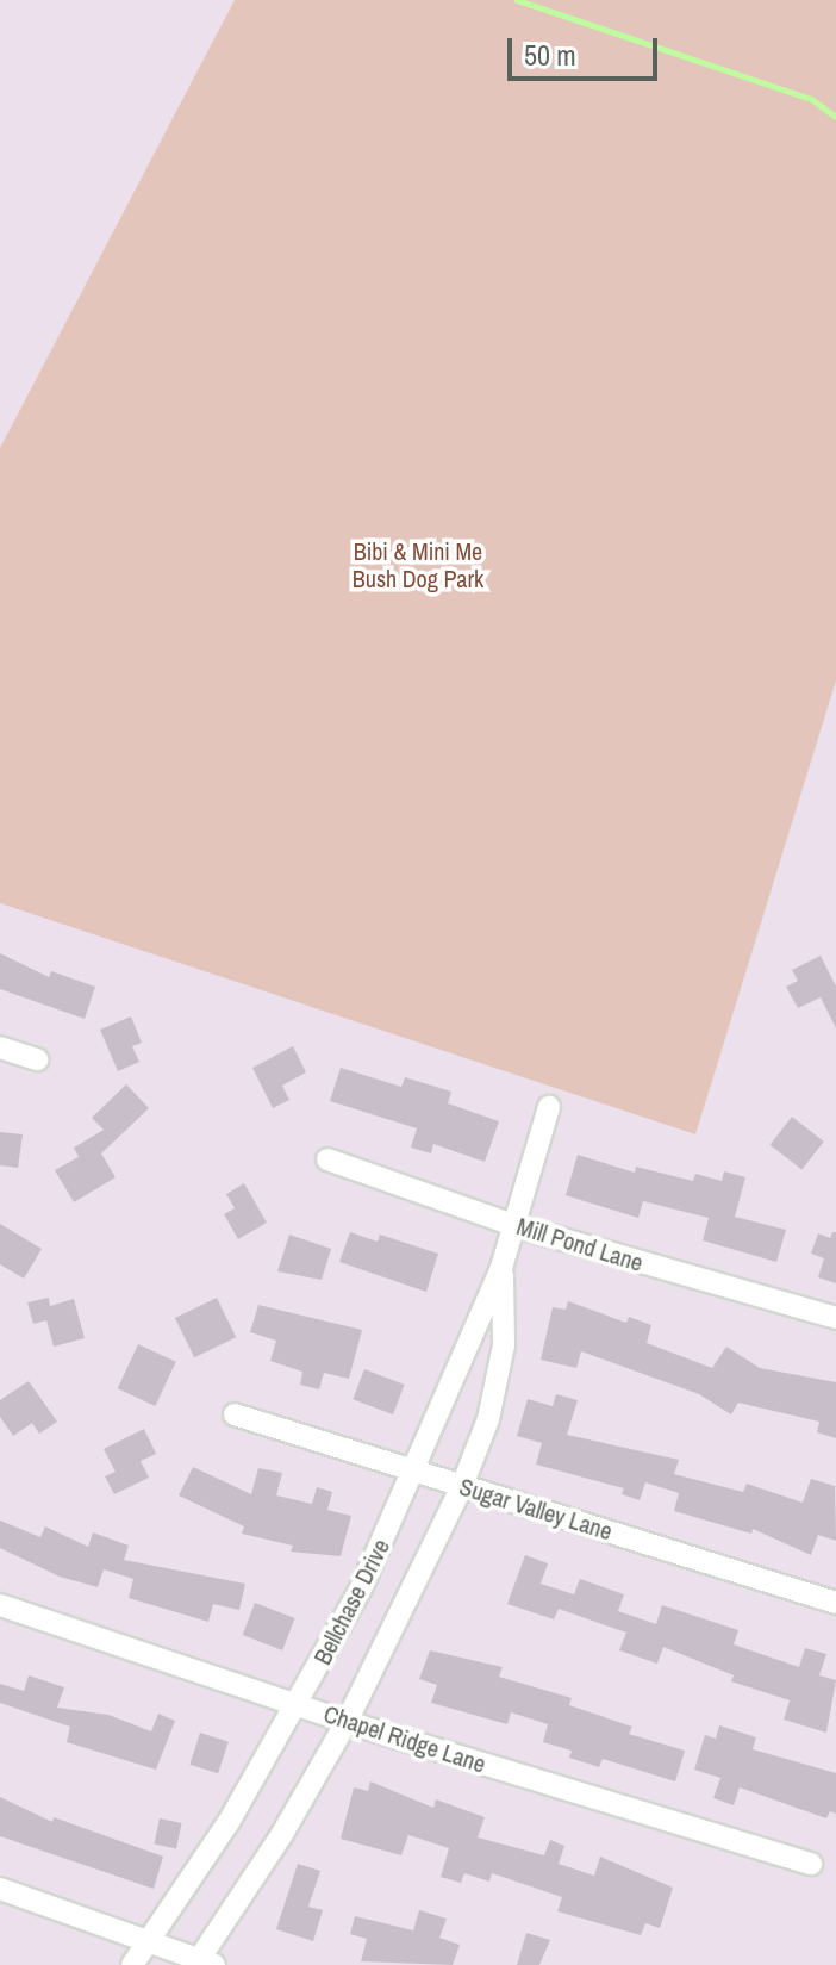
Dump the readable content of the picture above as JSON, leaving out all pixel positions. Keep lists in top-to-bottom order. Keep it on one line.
{"streets":{"street":["Mill Pond Lane","Sugar Valley Lane","Bellchase Drive","Chapel Ridge Lane"]},"crossings":[["Mill Pond Lane","Bellchase Drive"],["Sugar Valley Lane","Bellchase Drive"],["Bellchase Drive","Chapel Ridge Lane"]],"parks":["Bibi & Mini Me Bush Dog Park"],"scale_bar":"50 m"}
